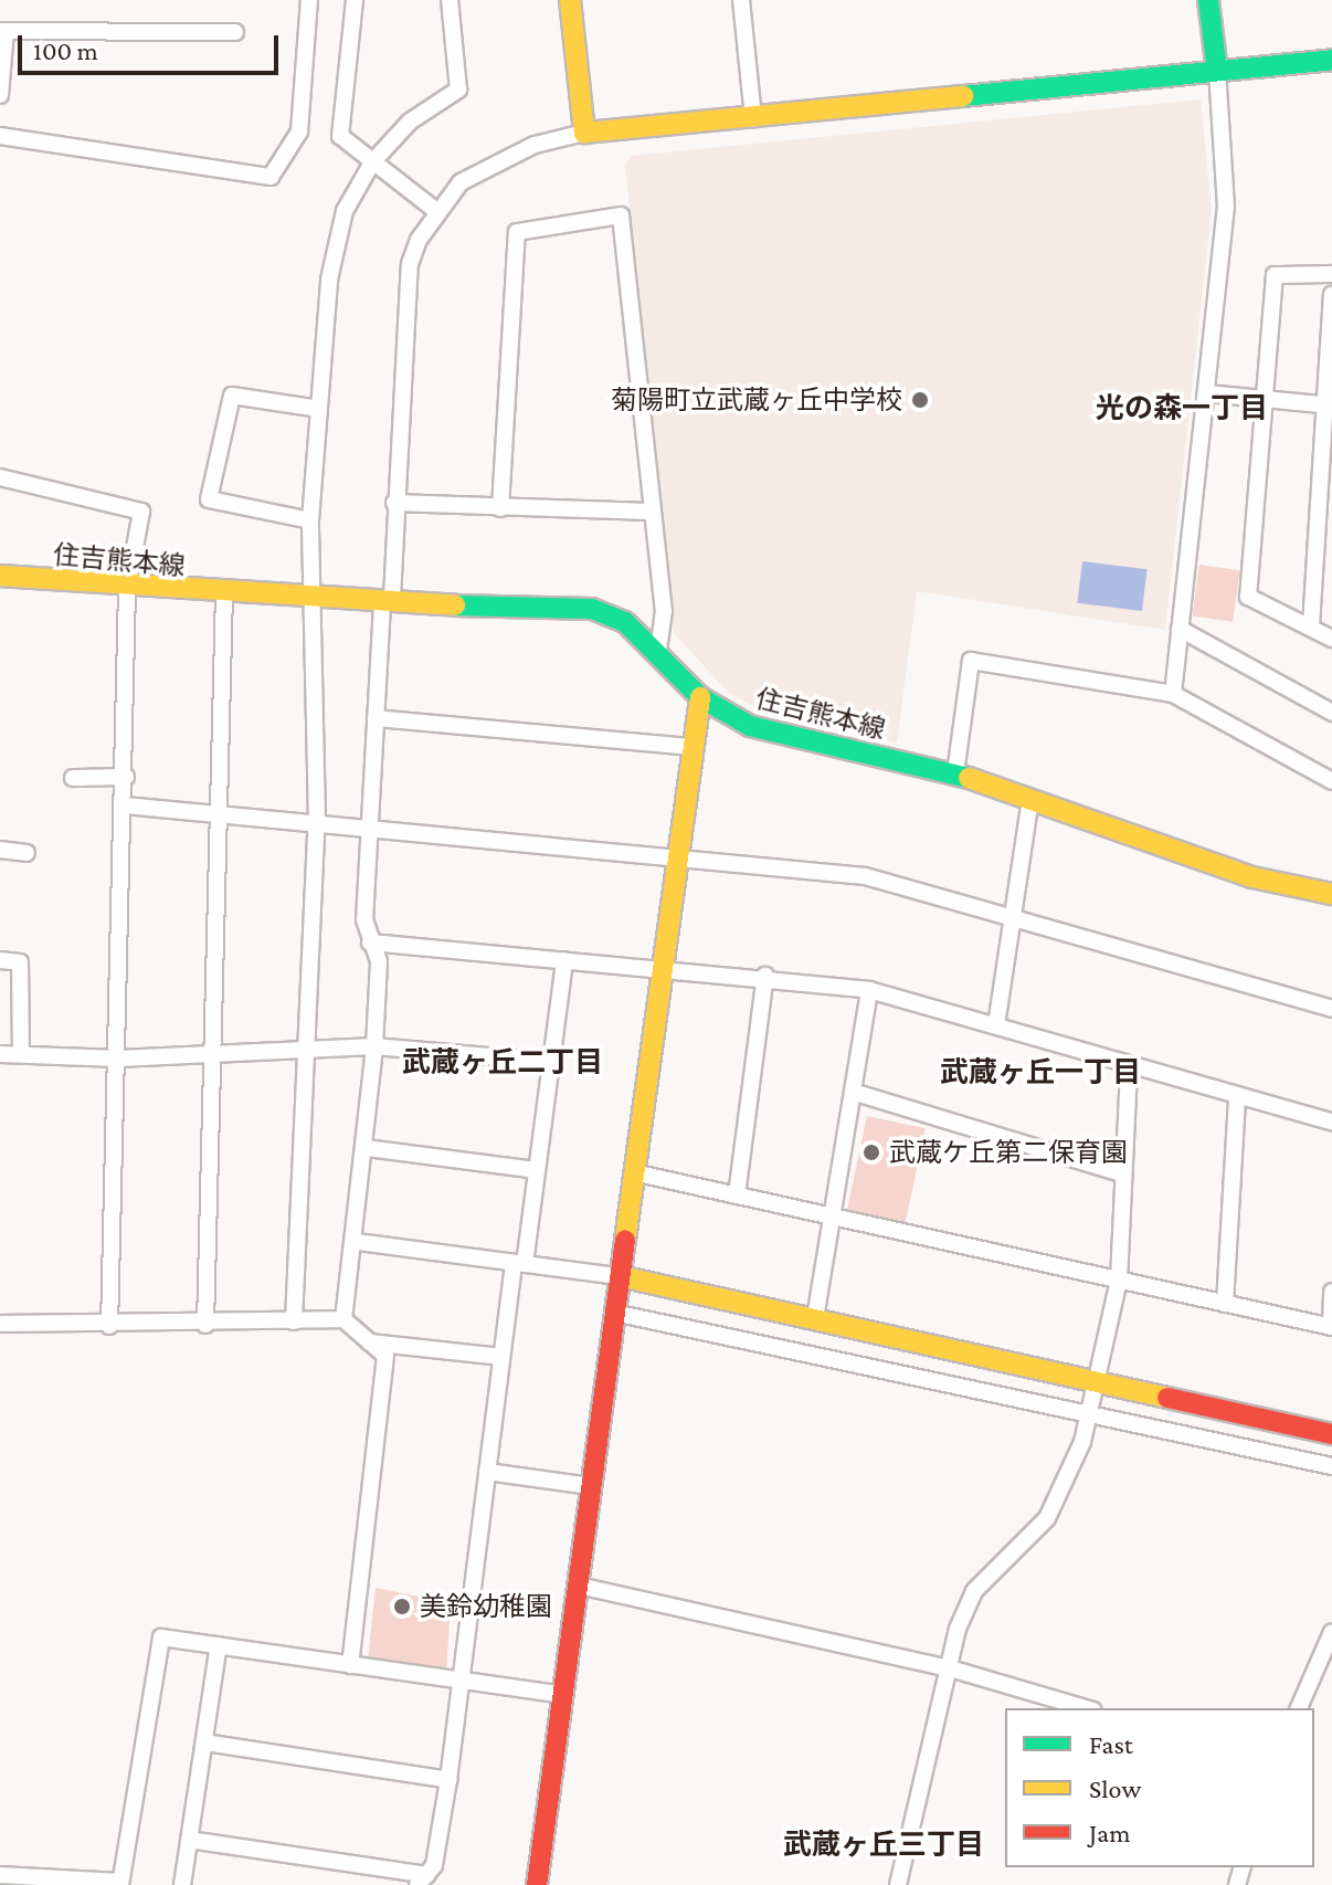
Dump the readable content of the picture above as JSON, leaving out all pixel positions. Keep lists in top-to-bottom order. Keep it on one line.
{"streets":{"street":["住吉熊本線"]},"districts":["光の森一丁目","武蔵ヶ丘二丁目","武蔵ヶ丘一丁目","武蔵ヶ丘三丁目"],"places":["菊陽町立武蔵ヶ丘中学校","武蔵ケ丘第二保育園","美鈴幼稚園"],"legend":["Fast","Slow","Jam"],"scale_bar":"100 m"}
